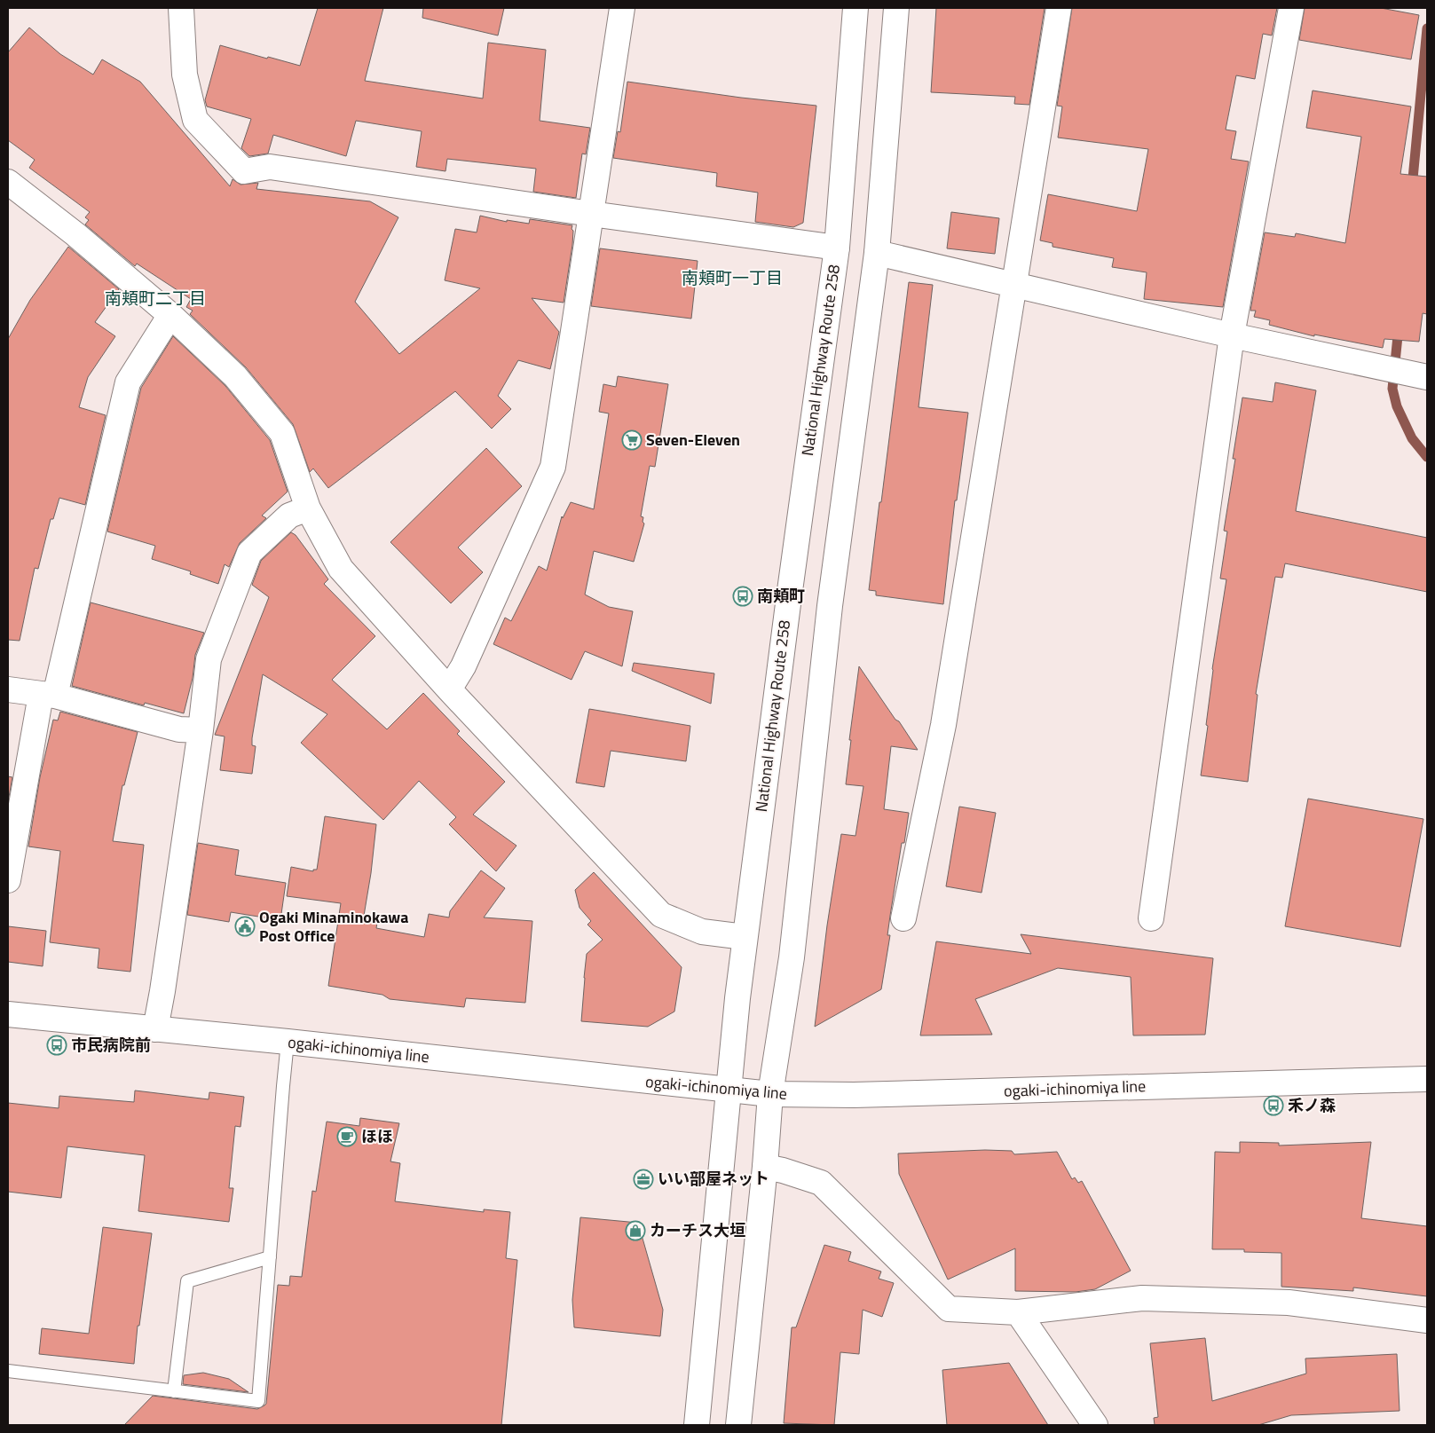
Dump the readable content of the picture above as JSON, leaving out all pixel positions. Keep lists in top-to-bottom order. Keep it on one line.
{"streets":{"main road":["National Highway Route 258","ogaki-ichinomiya line"]},"crossings":[["National Highway Route 258","ogaki-ichinomiya line"]],"districts":["南頬町一丁目","南頬町二丁目"],"places":{"supermarket":["Seven-Eleven"],"bus stop":["南頬町","市民病院前","禾ノ森"],"public building":["Ogaki Minaminokawa Post Office"],"cafe":["ほほ"],"office":["いい部屋ネット"],"shop":["カーチス大垣"]}}
